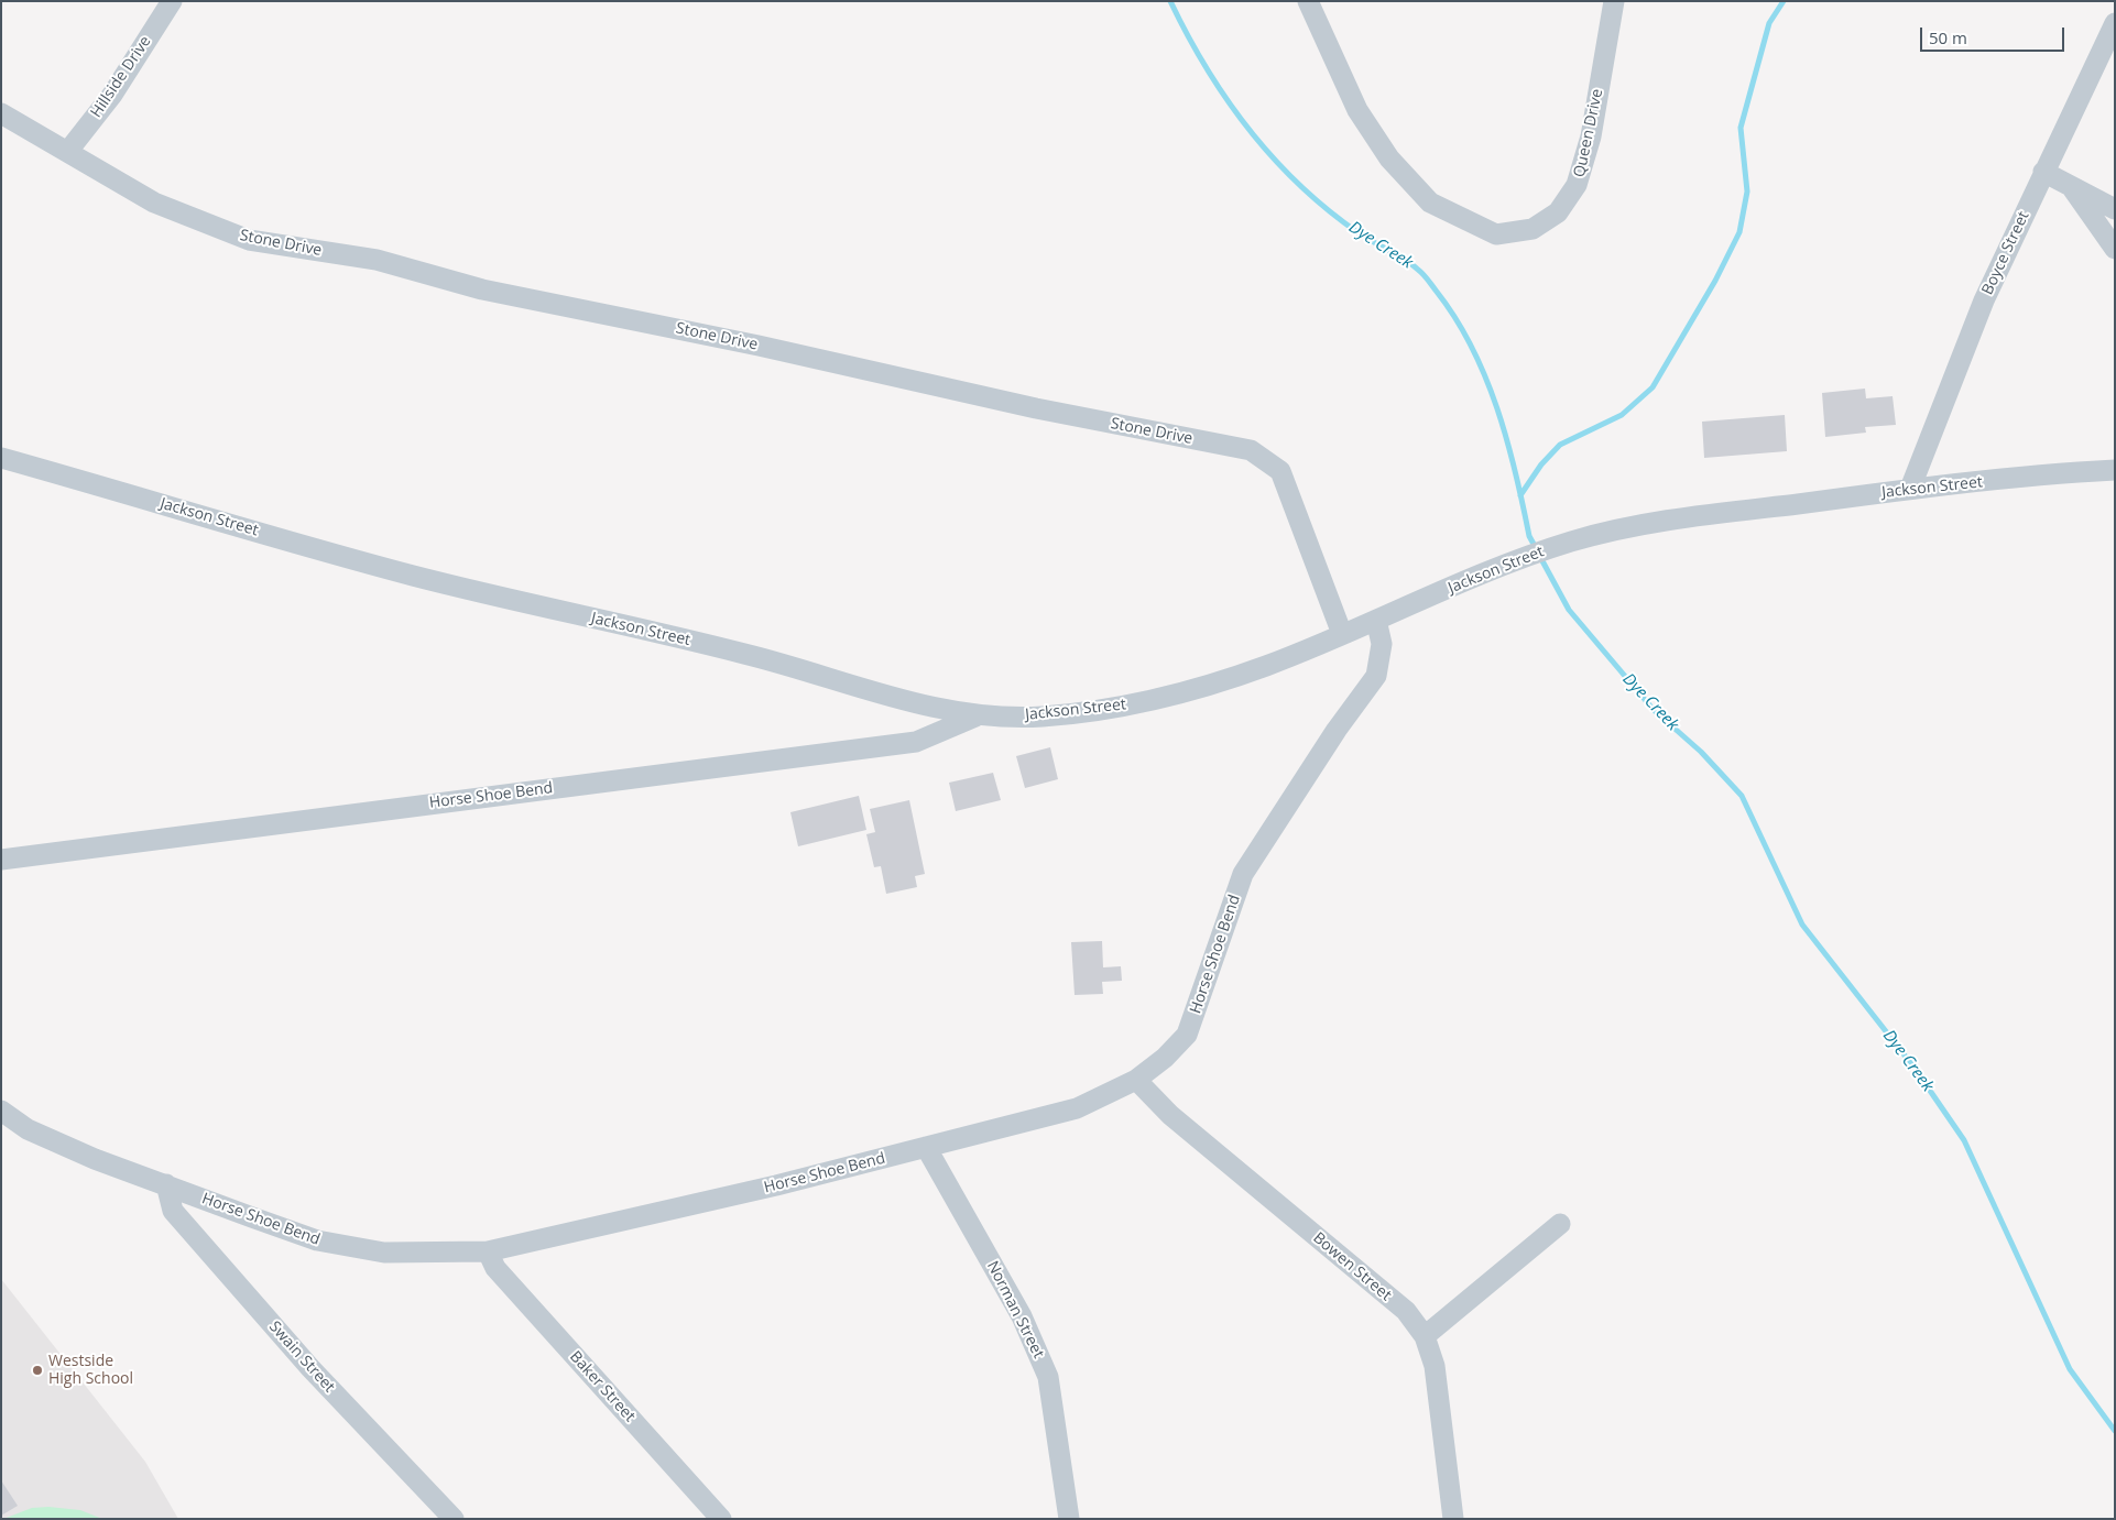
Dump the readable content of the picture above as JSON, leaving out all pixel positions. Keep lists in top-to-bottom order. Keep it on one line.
{"streets":{"street":["Hillside Drive","Queen Drive","Stone Drive","Boyce Street","Jackson Street","Horse Shoe Bend","Bowen Street","Norman Street","Swain Street","Baker Street"]},"crossings":[["Hillside Drive","Stone Drive"],["Stone Drive","Jackson Street"],["Boyce Street","Jackson Street"],["Jackson Street","Horse Shoe Bend"],["Horse Shoe Bend","Bowen Street"],["Horse Shoe Bend","Norman Street"],["Horse Shoe Bend","Swain Street"],["Horse Shoe Bend","Baker Street"]],"water":["Dye Creek"],"places":["Westside High School"],"scale_bar":"50 m"}
